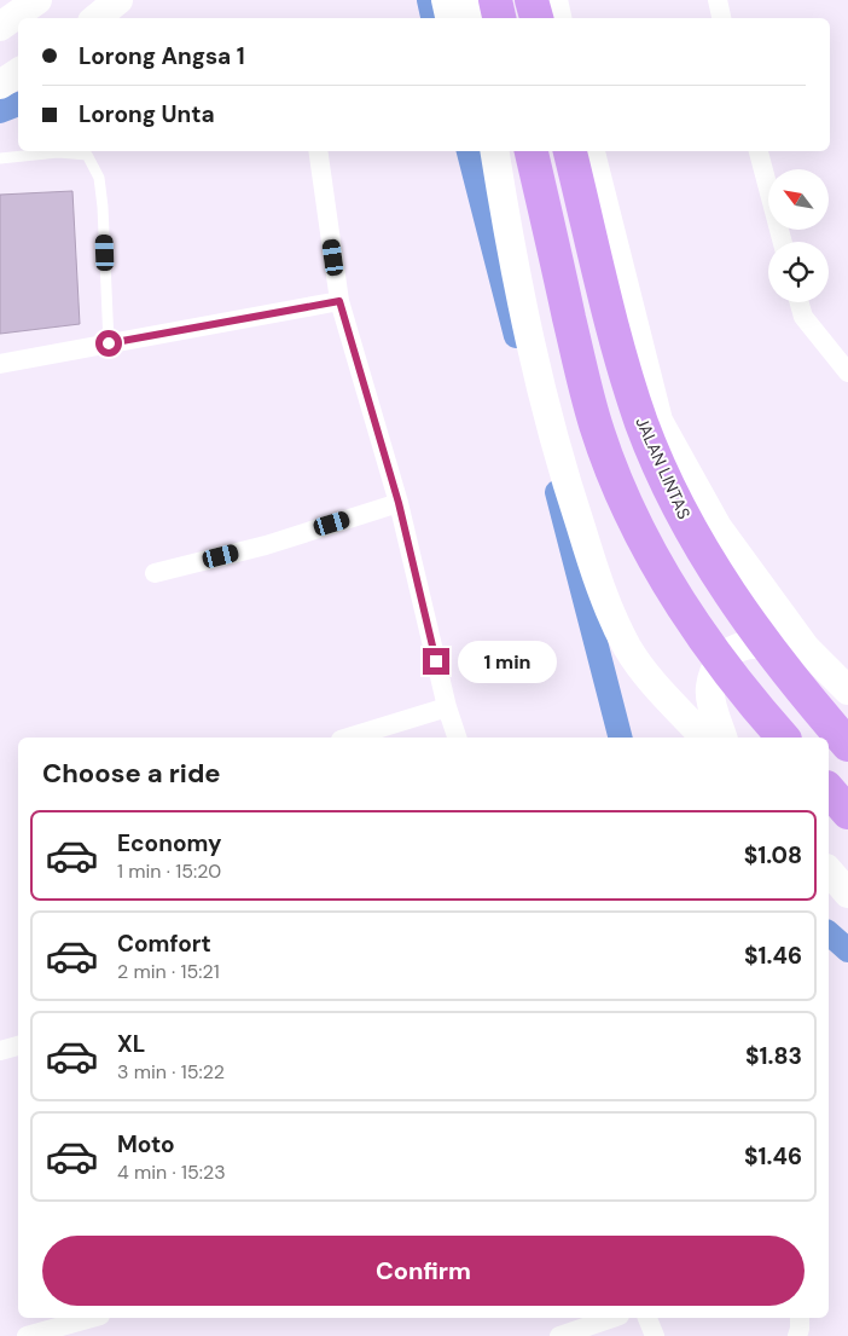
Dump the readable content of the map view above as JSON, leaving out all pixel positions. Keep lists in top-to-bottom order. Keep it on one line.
{"streets":{"highway":["JALAN LINTAS"]},"north":"top left","page":{"banner":["Lorong Angsa 1","Lorong Unta"],"bubble":"1 min","heading":"Choose a ride","list":[{"name":"Economy","note":"1 min · 15:20","value":"$1.08"},{"name":"Comfort","note":"2 min · 15:21","value":"$1.46"},{"name":"XL","note":"3 min · 15:22","value":"$1.83"},{"name":"Moto","note":"4 min · 15:23","value":"$1.46"}],"buttons":"Confirm"}}
